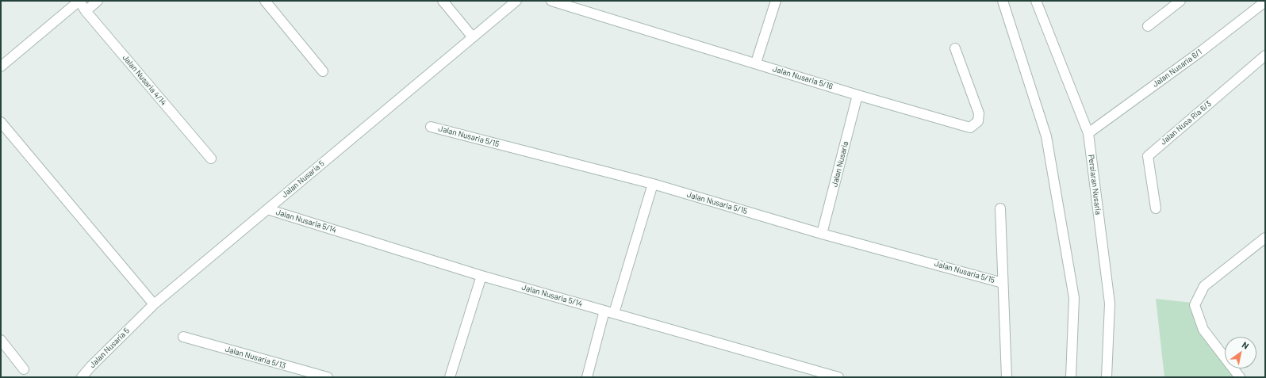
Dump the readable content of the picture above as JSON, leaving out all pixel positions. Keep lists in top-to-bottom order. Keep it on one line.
{"streets":{"street":["Jalan Nusaria 6/1","Jalan Nusaria 5/16","Jalan Nusaria 4/14","Jalan Nusa Ria 6/3","Jalan Nusaria 5/15","Jalan Nusaria","Jalan Nusaria 5","Persiaran Nusaria","Jalan Nusaria 5/14","Jalan Nusaria 5/13"]},"crossings":[["Jalan Nusaria 6/1","Persiaran Nusaria"],["Jalan Nusaria 5/16","Jalan Nusaria"],["Jalan Nusaria 5/15","Jalan Nusaria"],["Jalan Nusaria 5","Jalan Nusaria 5/14"]],"north":"top right"}
